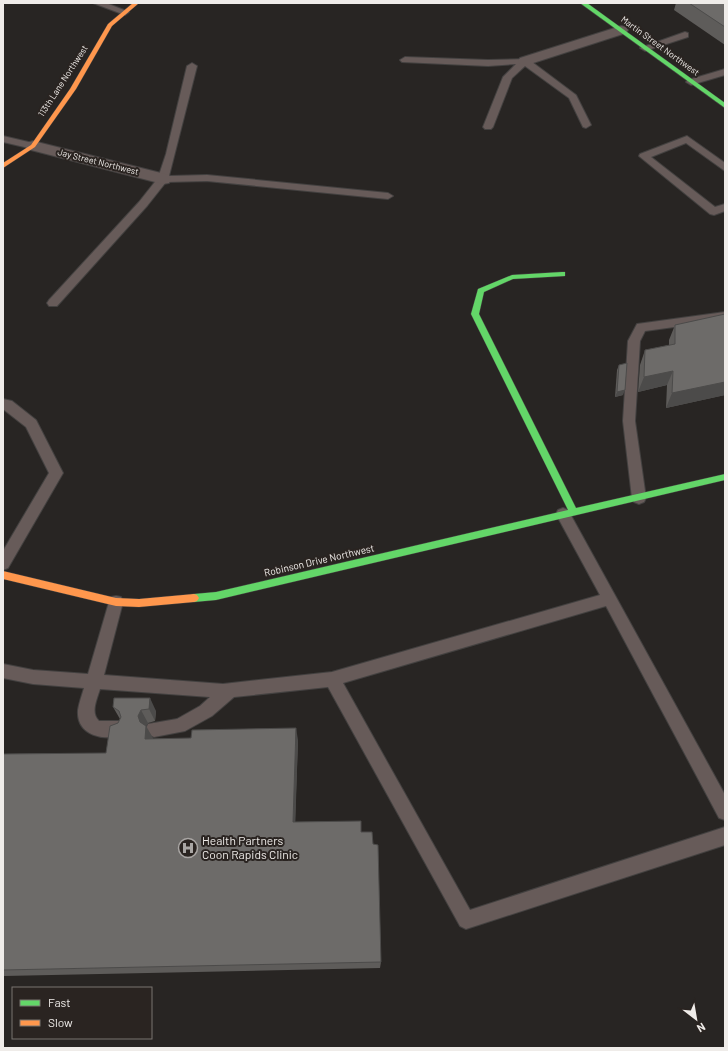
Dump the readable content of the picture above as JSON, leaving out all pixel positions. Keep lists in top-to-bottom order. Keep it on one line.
{"streets":{"street":["Martin Street Northwest","113th Lane Northwest","Jay Street Northwest","Robinson Drive Northwest"]},"crossings":[["113th Lane Northwest","Jay Street Northwest"]],"places":{"hospital":["Health Partners Coon Rapids Clinic"]},"legend":["Fast","Slow"],"north":"bottom right"}
